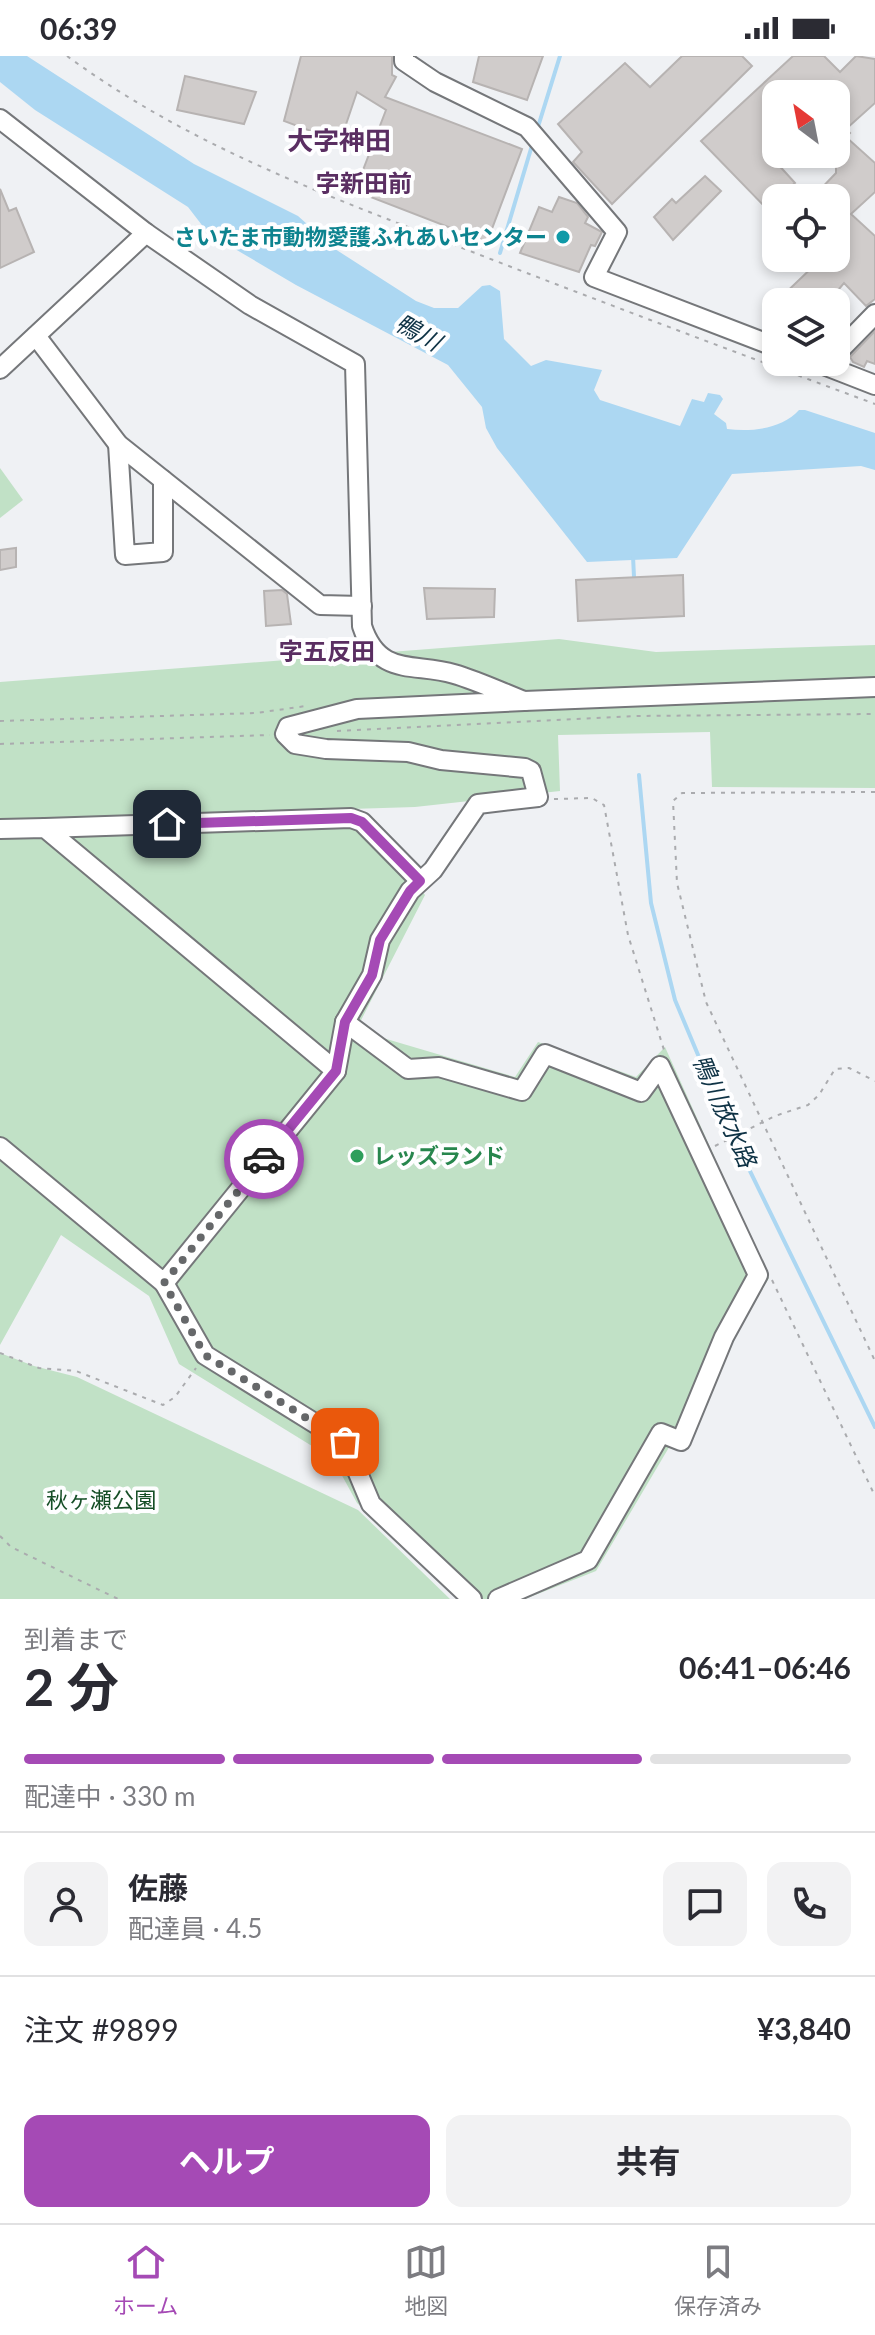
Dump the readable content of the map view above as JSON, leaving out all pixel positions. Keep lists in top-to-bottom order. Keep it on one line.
{"districts":["大字神田","字新田前","字五反田"],"water":["鴨川","鴨川放水路"],"parks":["秋ヶ瀬公園"],"places":["さいたま市動物愛護ふれあいセンター","レッズランド"],"north":"top left","page":{"status":"06:39","heading":["2 分","到着まで","06:41–06:46"],"panel":["佐藤","配達員 · 4.5","注文 #9899","¥3,840"],"bar":"配達中 · 330 m","buttons":["ヘルプ","共有"],"tabs":["ホーム","地図","保存済み"]}}
